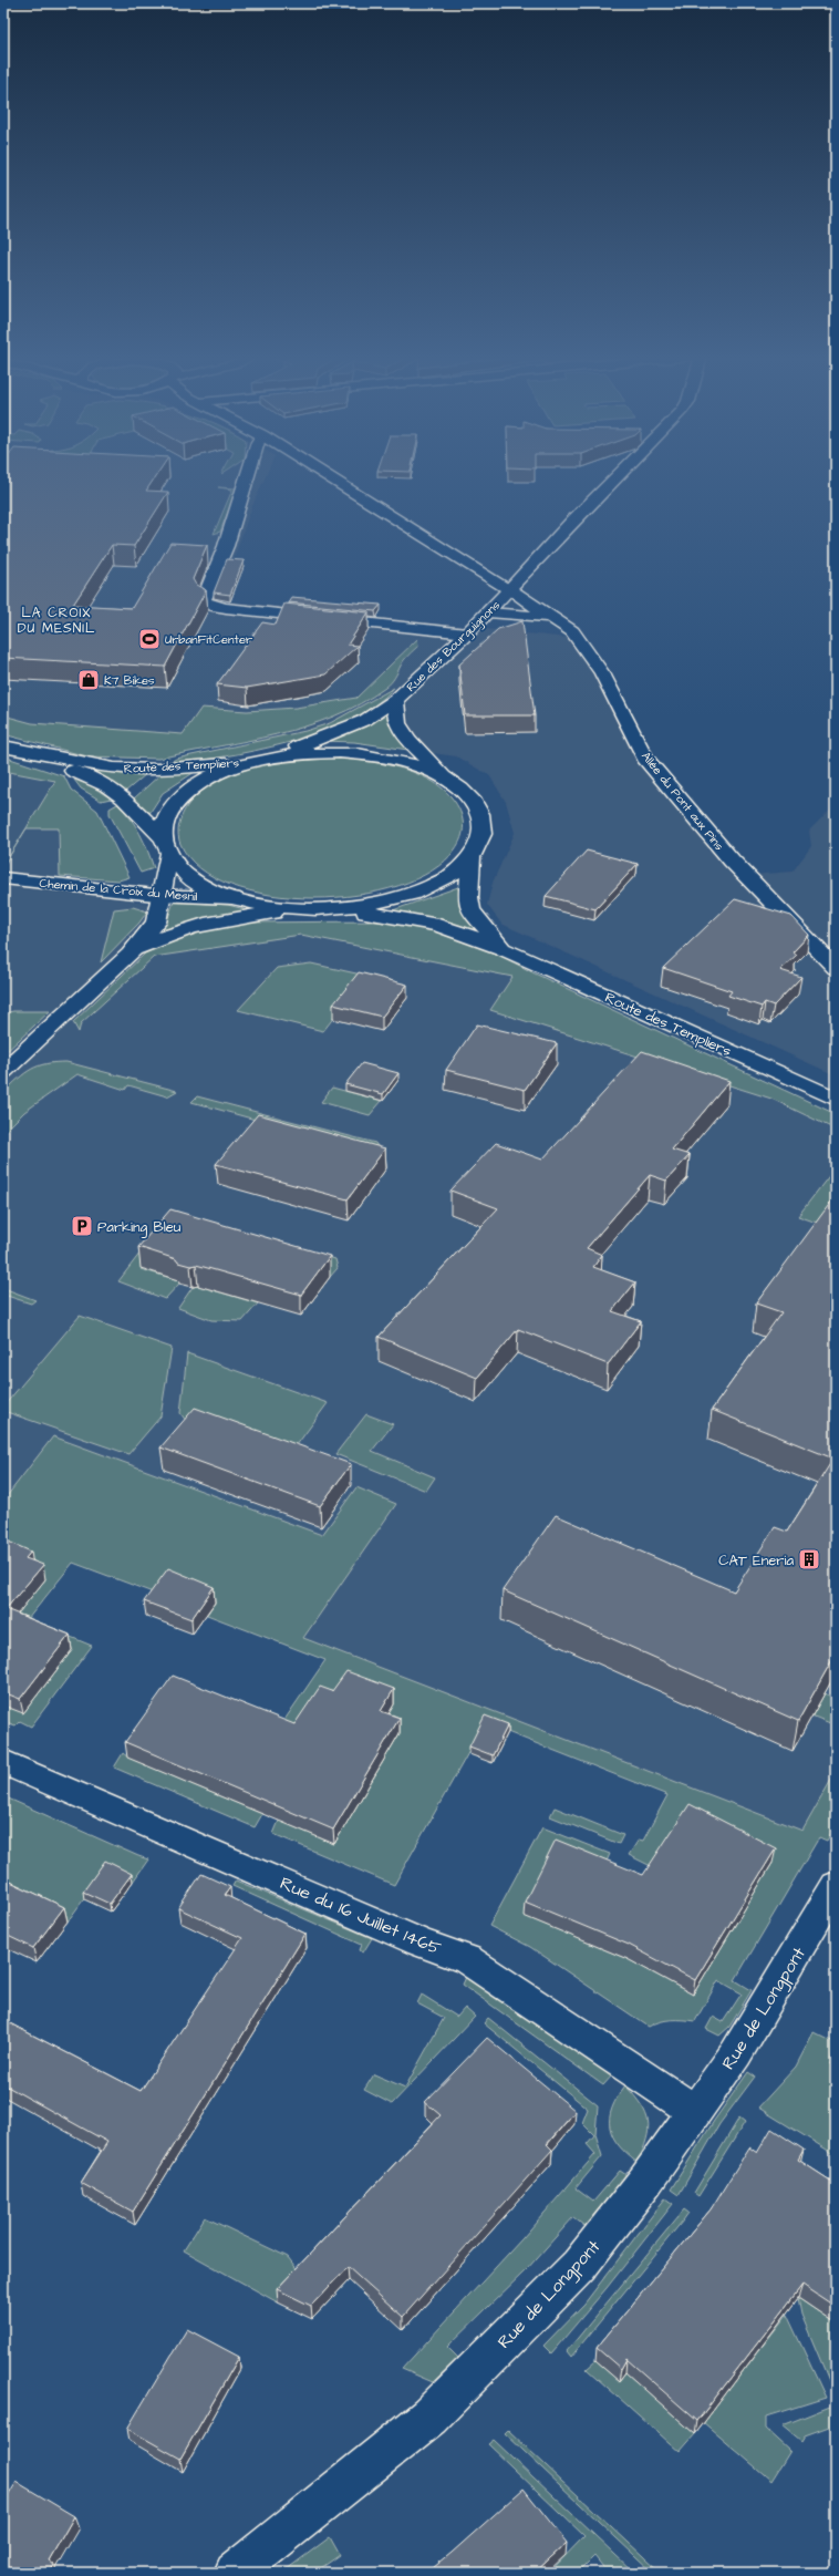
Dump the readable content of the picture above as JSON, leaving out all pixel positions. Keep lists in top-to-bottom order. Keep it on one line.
{"streets":{"street":["Rue des Bourguignons","Route des Templiers","Allée du Pont aux Pins","Chemin de la Croix du Mesnil","Rue du 16 Juillet 1465","Rue de Longpont"]},"crossings":[["Rue des Bourguignons","Allée du Pont aux Pins"],["Route des Templiers","Chemin de la Croix du Mesnil"],["Rue du 16 Juillet 1465","Rue de Longpont"]],"districts":["LA CROIX DU MESNIL"],"places":{"sports":["UrbanFitCenter"],"shop":["K7 Bikes"],"parking":["Parking Bleu"],"building":["CAT Eneria"]}}
